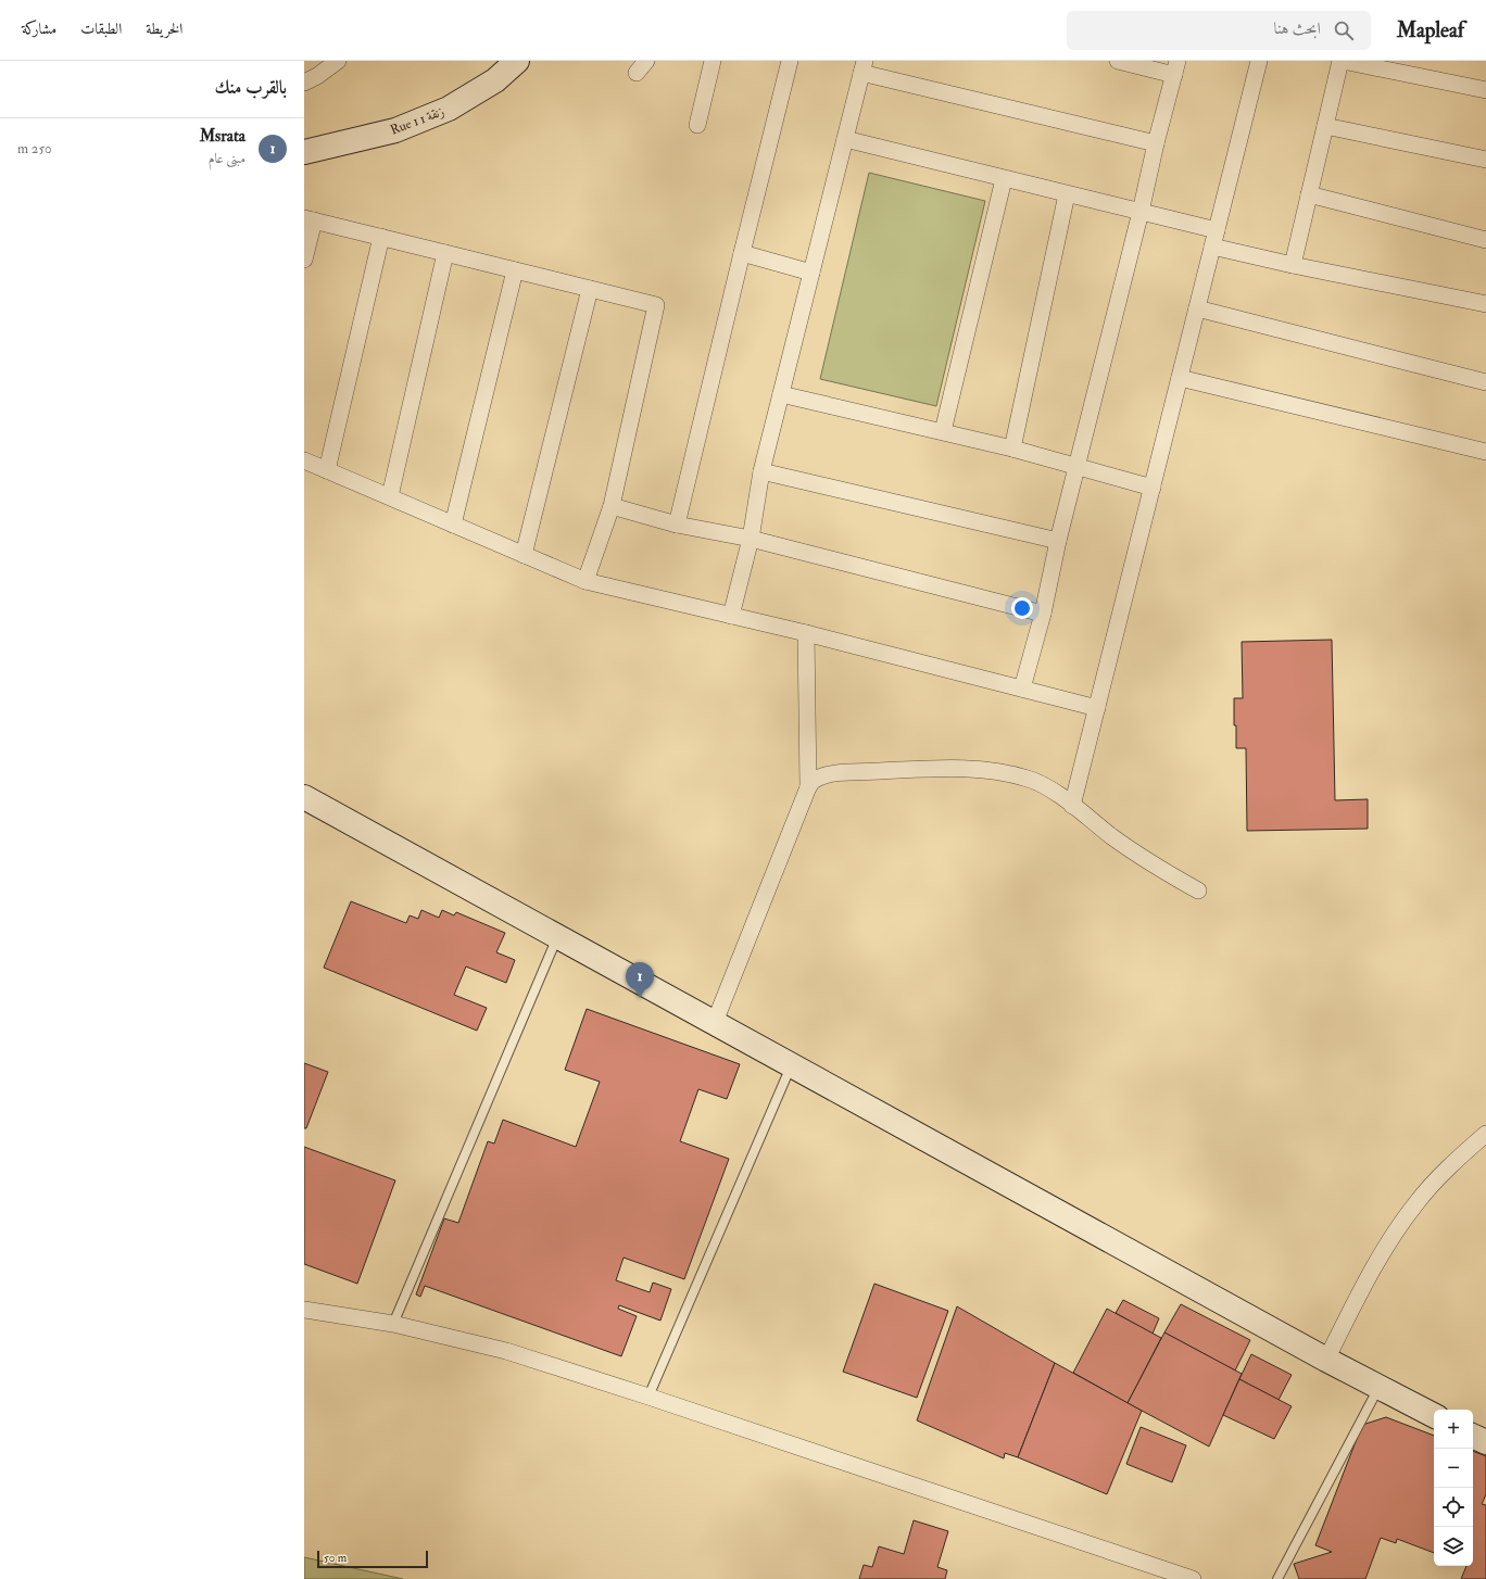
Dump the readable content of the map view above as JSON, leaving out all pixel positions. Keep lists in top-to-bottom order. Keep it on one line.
{"streets":{"street":["Rue 1 زنقة 1"]},"scale_bar":"50 m","page":{"header":"Mapleaf","search":"ابحث هنا","nav":["الخريطة","الطبقات","مشاركة"],"heading":"بالقرب منك","list":[{"mark":"1","name":"Msrata","note":"مبنى عام","value":"250 m"}],"pins":"1","map_buttons":["+","−"],"scale":"50 m"}}
